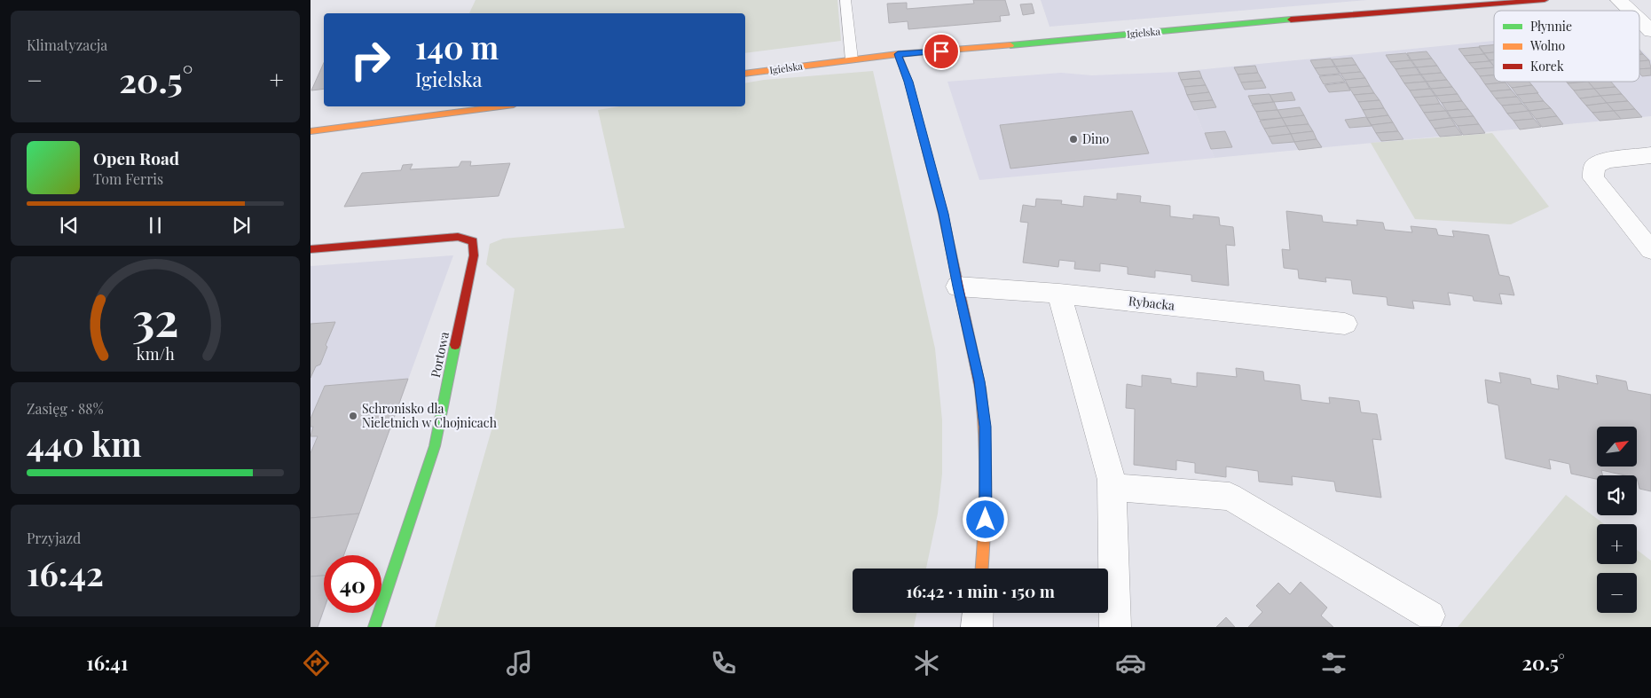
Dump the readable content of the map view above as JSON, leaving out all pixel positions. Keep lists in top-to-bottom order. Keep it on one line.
{"streets":{"street":["Igielska","Rybacka","Portowa"]},"places":["Dino","Schronisko dla Nieletnich w Chojnicach"],"legend":["Płynnie","Wolno","Korek"],"north":"top right","page":{"tile":["Klimatyzacja",["Zasięg · 88%","440 km"],["Przyjazd","16:42"]],"turn":["140 m","Igielska"],"heat":["−","20.5°","+"],"song":["Open Road","Tom Ferris"],"map_buttons":["+","−"],"limit":"40","trip":"16:42 · 1 min · 150 m","tabs":["16:41","20.5°"],"gauge":["32","km/h"]}}
